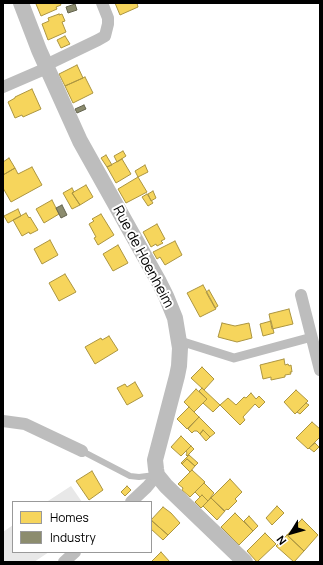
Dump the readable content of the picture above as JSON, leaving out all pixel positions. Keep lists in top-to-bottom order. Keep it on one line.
{"streets":{"street":["Rue de Hoenheim"]},"legend":["Homes","Industry"],"north":"bottom left"}
